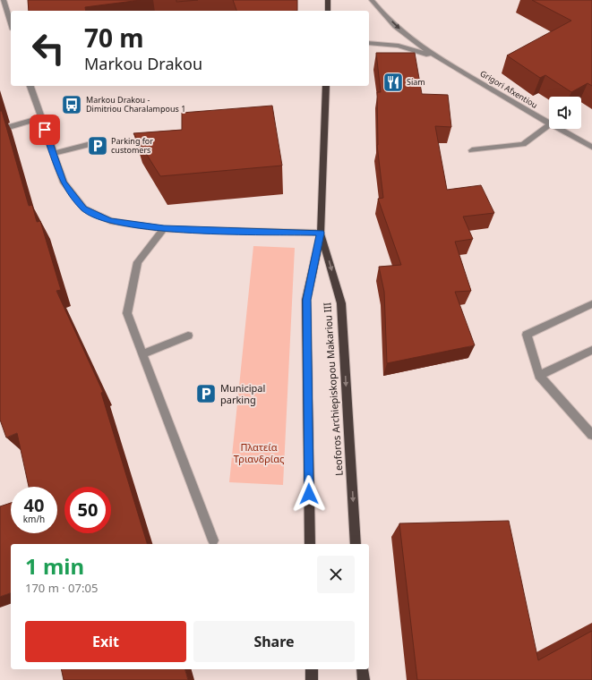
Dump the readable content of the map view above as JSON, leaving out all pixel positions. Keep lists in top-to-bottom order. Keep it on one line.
{"streets":{"main road":["Leoforos Archiepiskopou Makariou III"],"street":["Grigori Afxentiou"]},"parks":["Πλατεία Τριανδρίας"],"places":{"restaurant":["Siam"],"bus stop":["Markou Drakou - Dimitriou Charalampous 1"],"parking":["Parking for customers","Municipal parking"]},"page":{"turn":["70 m","Markou Drakou"],"speed":"40 km/h","limit":"50","heading":["1 min","170 m · 07:05"],"buttons":["Exit","Share"]}}
